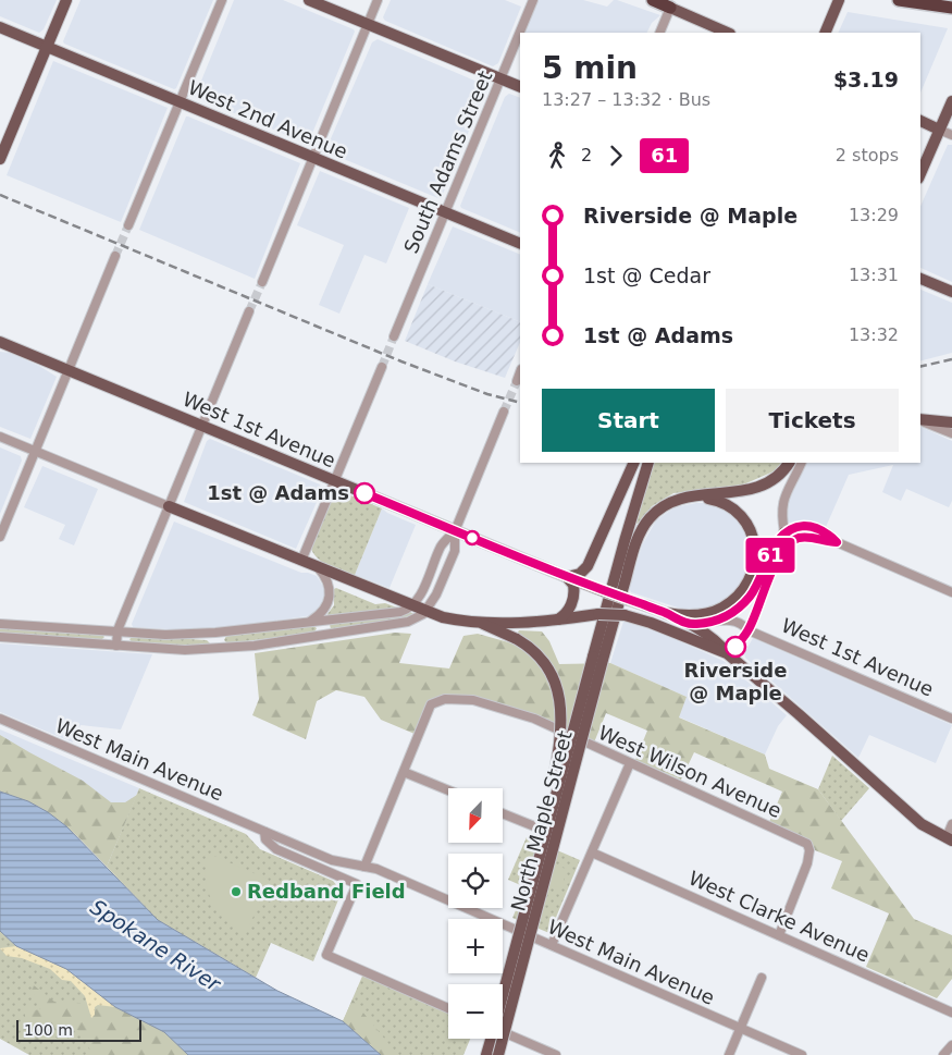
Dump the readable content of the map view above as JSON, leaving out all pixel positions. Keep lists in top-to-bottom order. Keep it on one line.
{"streets":{"main road":["West 2nd Avenue","West 1st Avenue","North Maple Street"],"street":["South Adams Street","West Main Avenue","West Wilson Avenue","West Clarke Avenue"]},"crossings":[["West 2nd Avenue","South Adams Street"],["West Wilson Avenue","West Clarke Avenue"]],"water":["Spokane River"],"places":["1st @ Adams","Riverside @ Maple","Redband Field"],"lines":["bus line 61"],"scale_bar":"100 m","north":"bottom left","page":{"on_map":"61","heading":["5 min","13:27 – 13:32 · Bus","$3.19"],"legs":["2","61","2 stops"],"list":[{"name":"Riverside @ Maple","value":"13:29"},{"name":"1st @ Cedar","value":"13:31"},{"name":"1st @ Adams","value":"13:32"}],"buttons":["Start","Tickets"],"map_buttons":["+","−"],"scale":"100 m"}}
